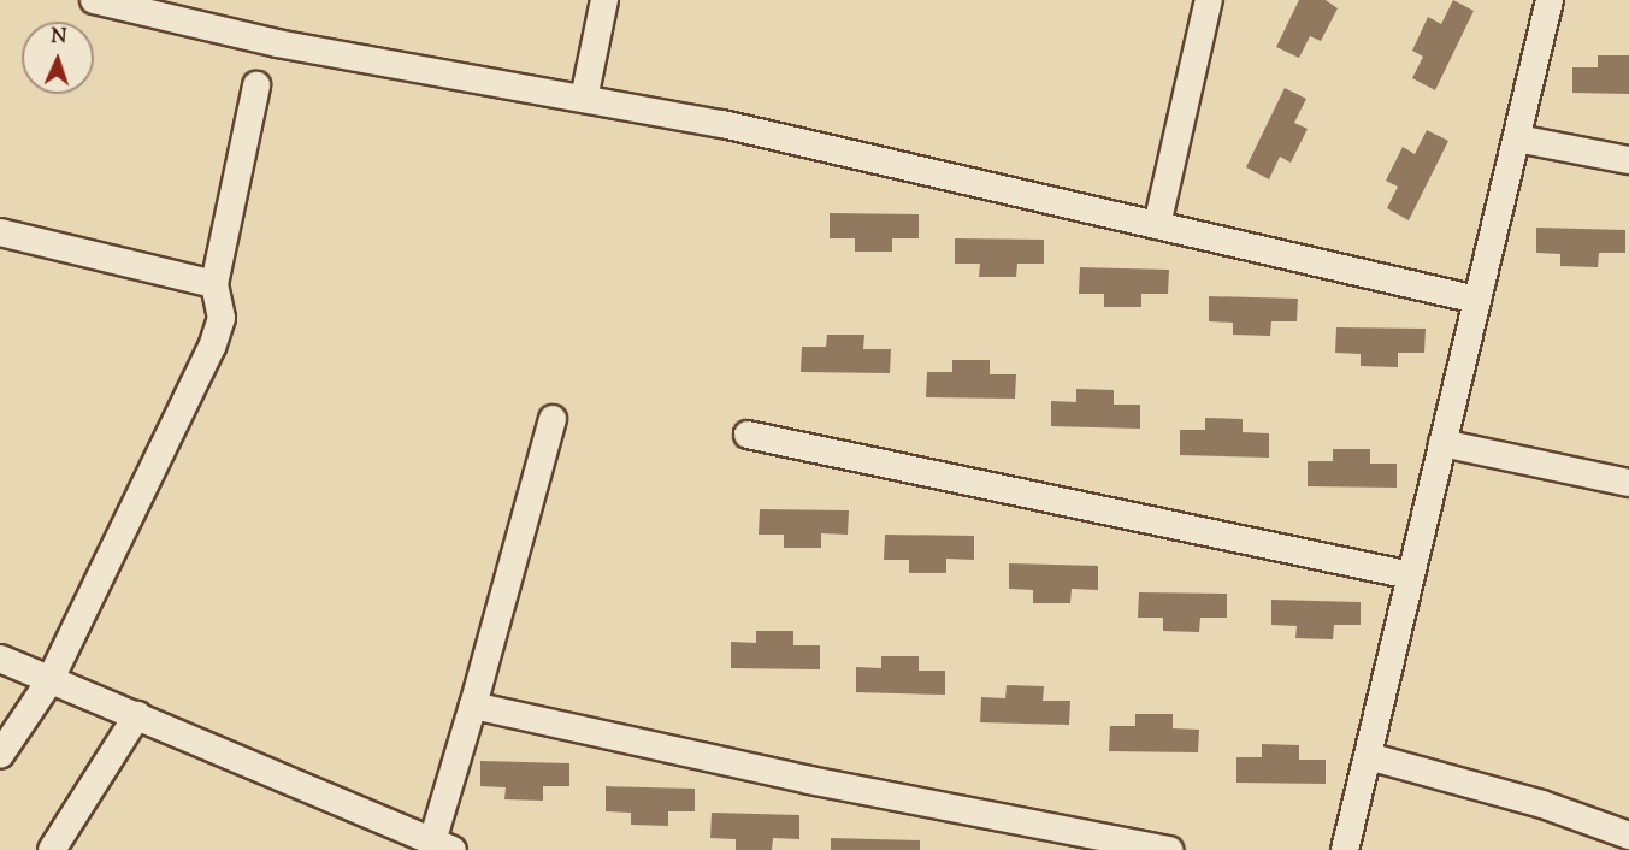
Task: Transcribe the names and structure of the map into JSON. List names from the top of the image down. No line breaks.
{"north":"top"}
